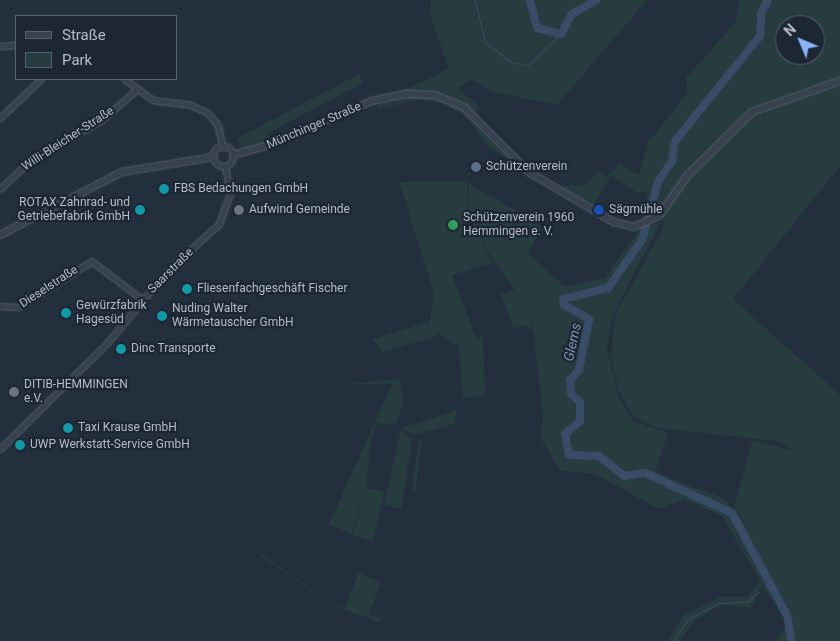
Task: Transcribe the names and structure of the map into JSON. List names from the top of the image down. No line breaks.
{"streets":{"street":["Münchinger Straße","Willi-Bleicher-Straße","Saarstraße","Dieselstraße"]},"crossings":[["Saarstraße","Dieselstraße"]],"water":["Glems"],"places":["Schützenverein","FBS Bedachungen GmbH","ROTAX Zahnrad- und Getriebefabrik GmbH","Aufwind Gemeinde","Sägmühle","Schützenverein 1960 Hemmingen e. V.","Fliesenfachgeschäft Fischer","Gewürzfabrik Hagesüd","Nuding Walter Wärmetauscher GmbH","Dinc Transporte","DITIB-HEMMINGEN e.V.","Taxi Krause GmbH","UWP Werkstatt-Service GmbH"],"legend":["Straße","Park"],"north":"top left"}
